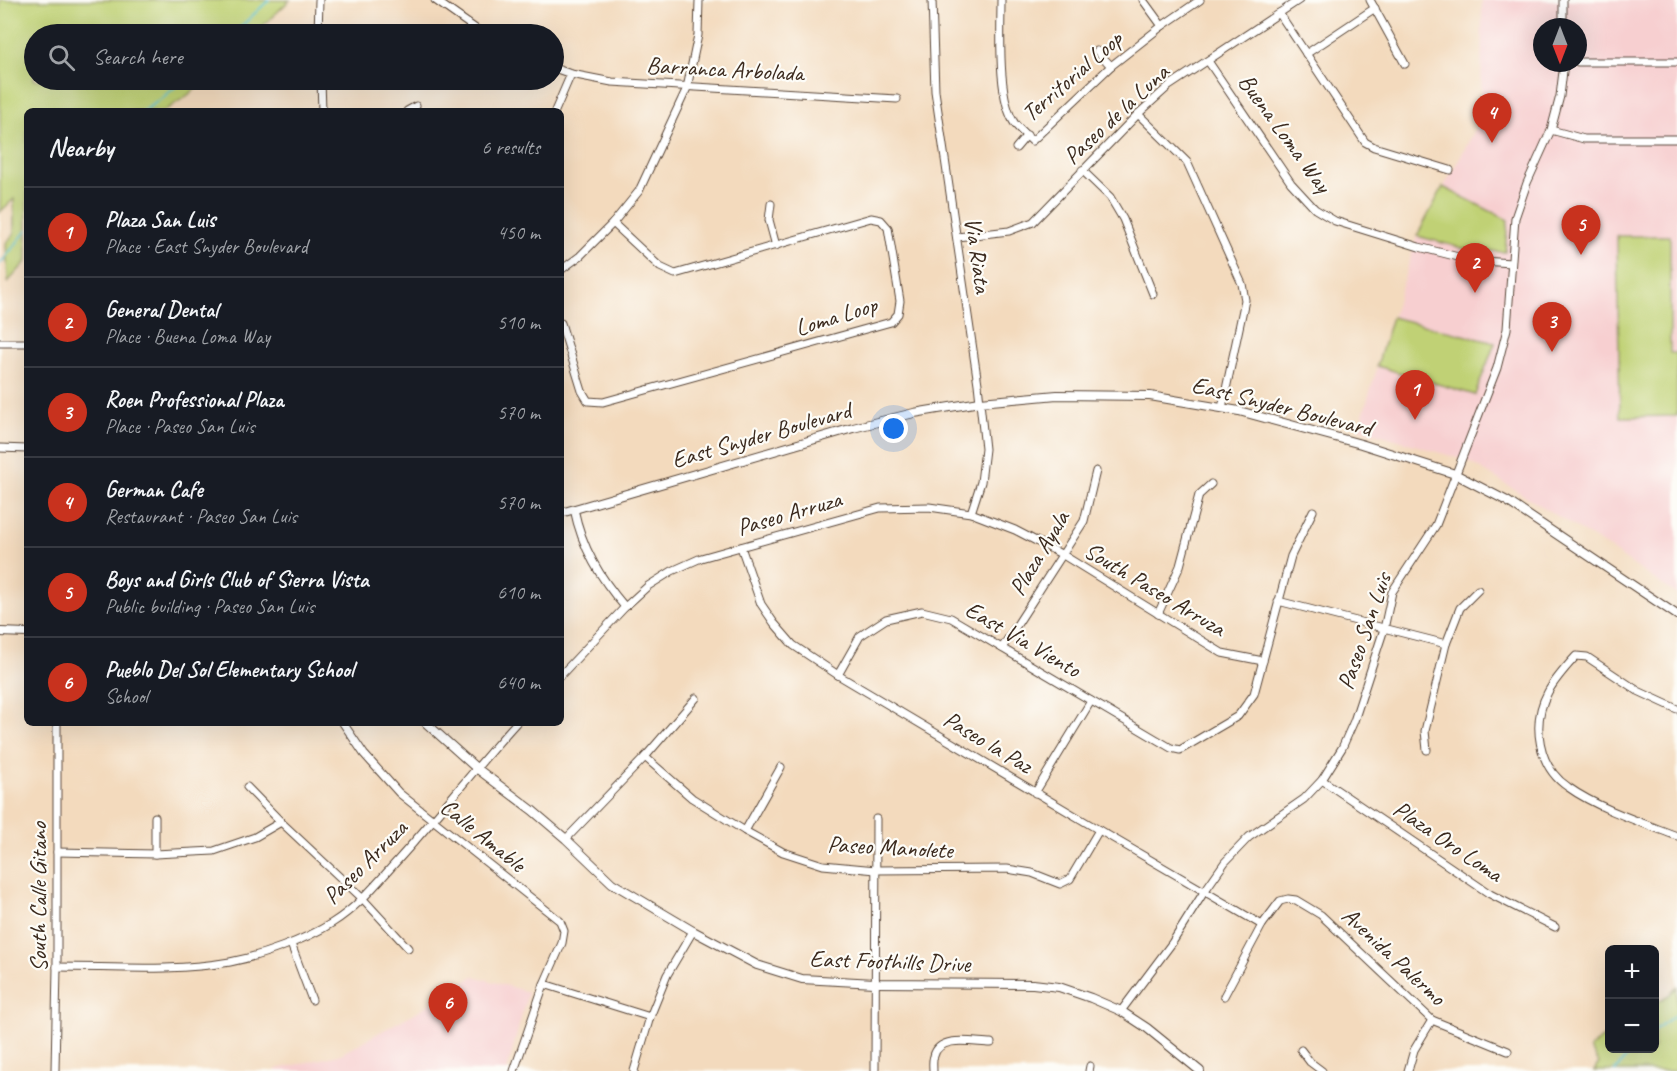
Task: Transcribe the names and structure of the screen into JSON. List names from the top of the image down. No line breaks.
{"streets":{"street":["Barranca Arbolada","Territorial Loop","Paseo de la Luna","Buena Loma Way","Via Riata","Loma Loop","East Snyder Boulevard","Paseo Arruza","Plaza Ayala","South Paseo Arruza","Paseo San Luis","East Via Viento","Paseo la Paz","Calle Amable","Plaza Oro Loma","Paseo Manolete","South Calle Gitano","Avenida Palermo","East Foothills Drive"]},"crossings":[["Paseo de la Luna","Buena Loma Way"],["Paseo de la Luna","Via Riata"],["Buena Loma Way","Paseo San Luis"],["Via Riata","East Snyder Boulevard"],["Via Riata","Paseo Arruza"],["East Snyder Boulevard","Paseo San Luis"],["Paseo Arruza","Plaza Ayala"],["Paseo Arruza","South Paseo Arruza"],["Paseo Arruza","Paseo la Paz"],["Paseo Arruza","Calle Amable"],["Paseo Arruza","South Calle Gitano"],["Paseo Arruza","East Foothills Drive"],["Plaza Ayala","South Paseo Arruza"],["Plaza Ayala","East Via Viento"],["South Paseo Arruza","East Via Viento"],["Paseo San Luis","Paseo la Paz"],["Paseo San Luis","Plaza Oro Loma"],["Paseo San Luis","East Foothills Drive"],["East Via Viento","Paseo la Paz"],["Paseo la Paz","Paseo Manolete"],["Paseo la Paz","Avenida Palermo"]],"north":"bottom","page":{"search":"Search here","pins":["4","5","2","3","1","6"],"heading":["Nearby","6 results"],"list":[{"mark":"1","name":"Plaza San Luis","note":"Place · East Snyder Boulevard","value":"450 m"},{"mark":"2","name":"General Dental","note":"Place · Buena Loma Way","value":"510 m"},{"mark":"3","name":"Roen Professional Plaza","note":"Place · Paseo San Luis","value":"570 m"},{"mark":"4","name":"German Cafe","note":"Restaurant · Paseo San Luis","value":"570 m"},{"mark":"5","name":"Boys and Girls Club of Sierra Vista","note":"Public building · Paseo San Luis","value":"610 m"},{"mark":"6","name":"Pueblo Del Sol Elementary School","note":"School","value":"640 m"}],"map_buttons":["+","−"]}}
